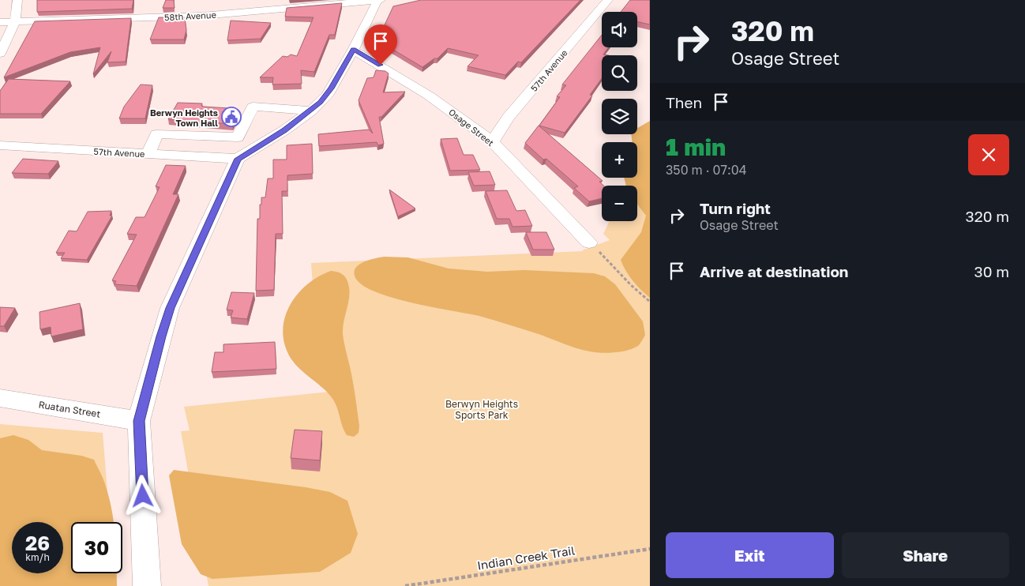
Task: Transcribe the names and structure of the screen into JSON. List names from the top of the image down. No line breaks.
{"streets":{"street":["58th Avenue","57th Avenue","Osage Street","Ruatan Street"],"path":["Indian Creek Trail"]},"crossings":[["57th Avenue","Osage Street"]],"parks":["Berwyn Heights Sports Park"],"places":{"public building":["Berwyn Heights Town Hall"]},"page":{"turn":["320 m","Osage Street"],"map_buttons":["+","−"],"then":"Then","heading":["1 min","350 m · 07:04"],"list":[{"name":"Turn right","note":"Osage Street","value":"320 m"},{"name":"Arrive at destination","value":"30 m"}],"speed":"26 km/h","limit":"30","buttons":["Exit","Share"]}}
